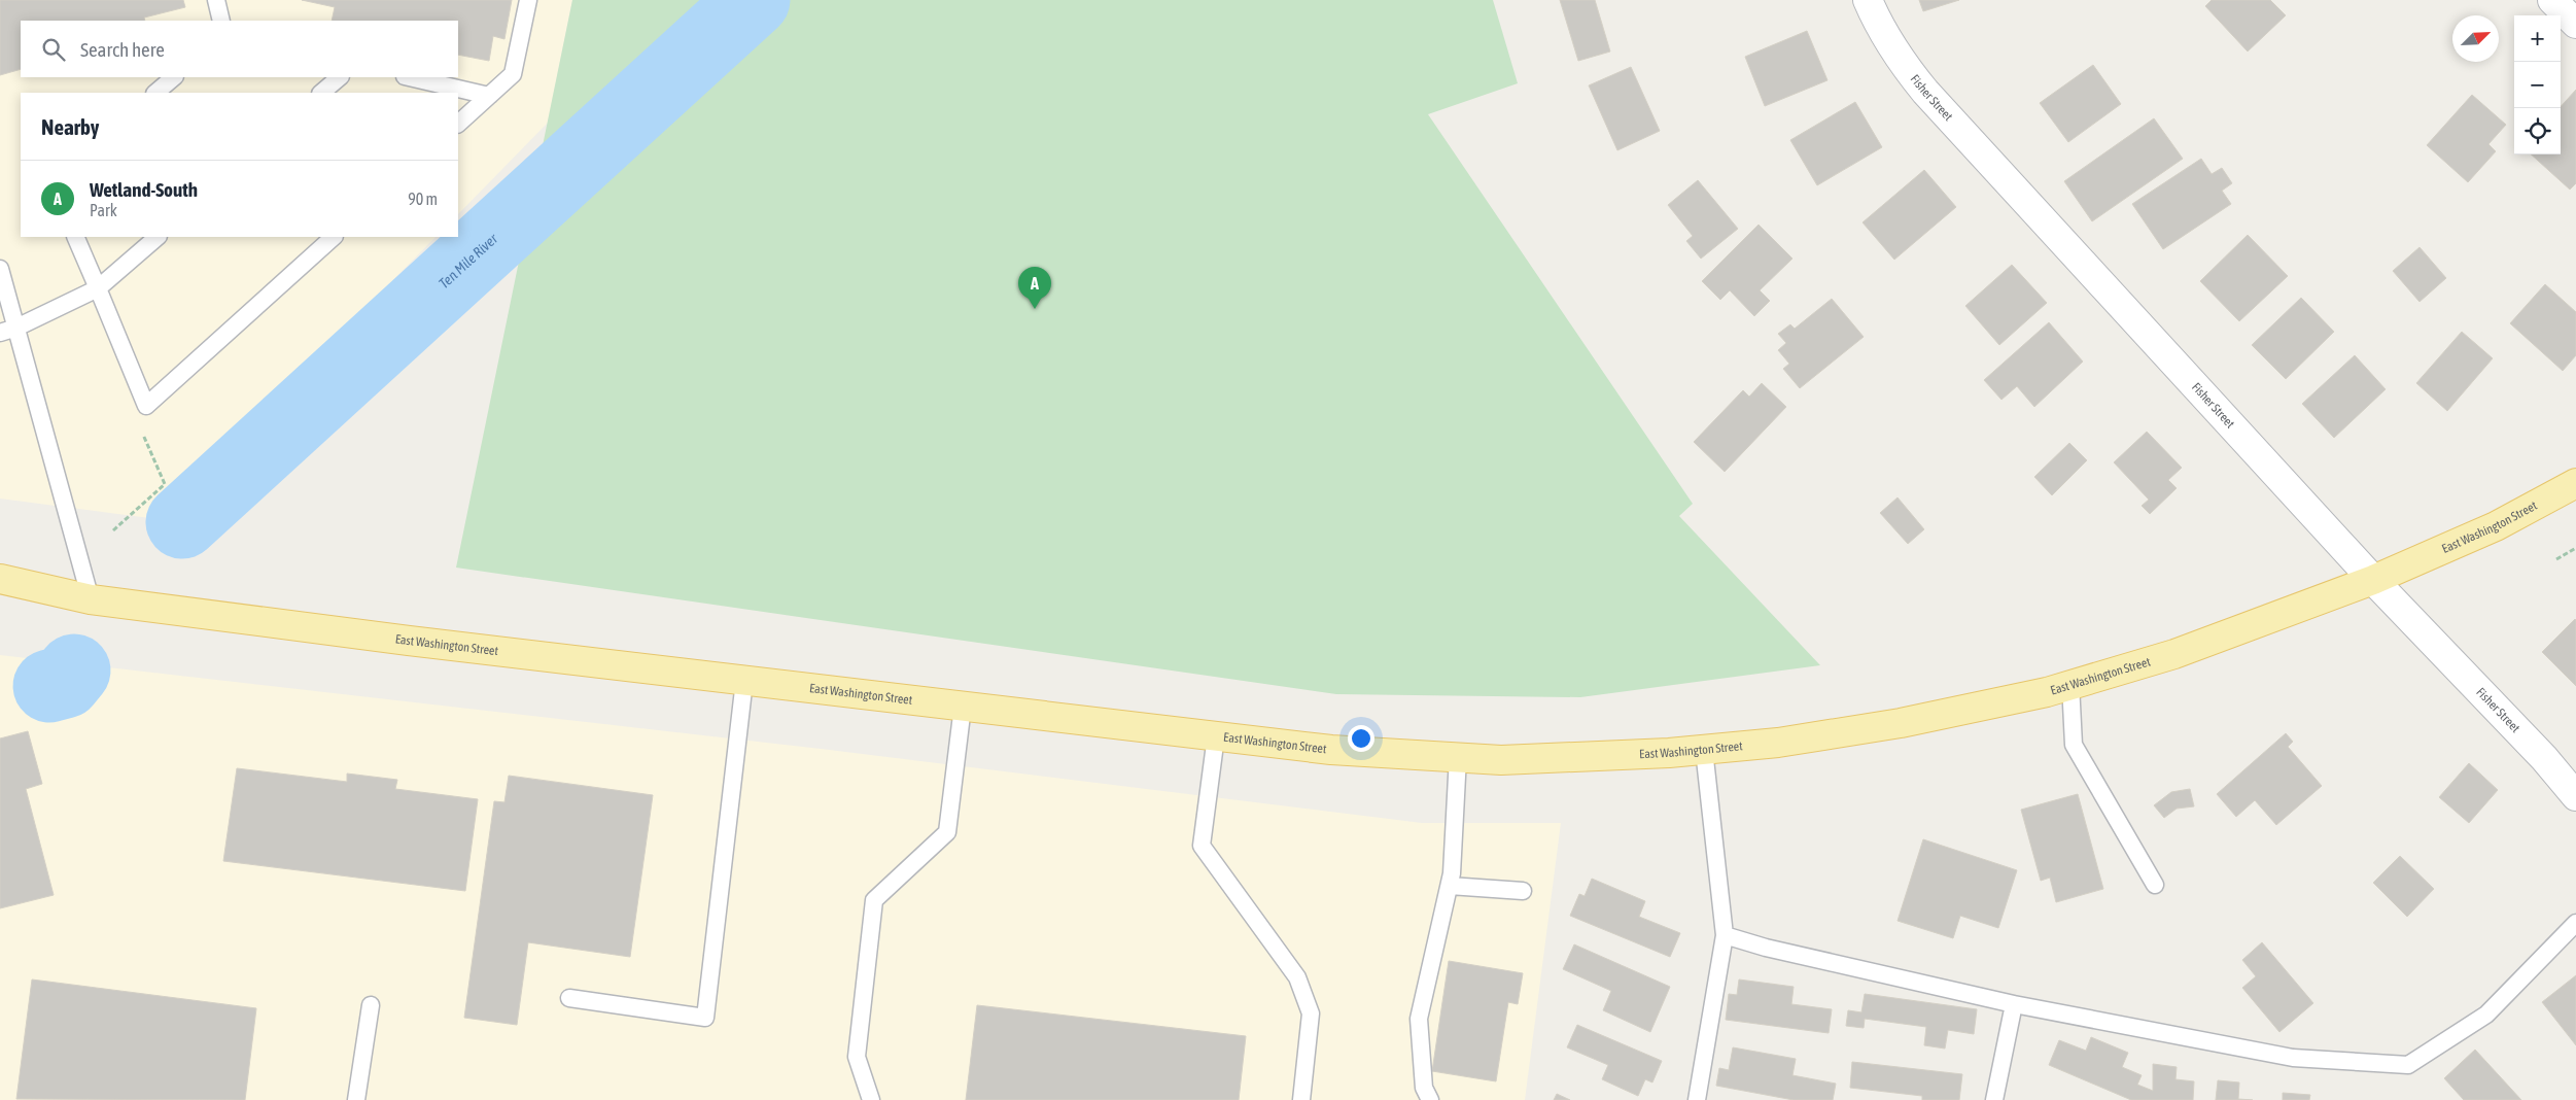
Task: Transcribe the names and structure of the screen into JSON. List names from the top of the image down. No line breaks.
{"streets":{"main road":["East Washington Street"],"street":["Fisher Street"]},"crossings":[["Fisher Street","East Washington Street"]],"water":["Ten Mile River"],"north":"top right","page":{"map_buttons":["+","−"],"search":"Search here","heading":"Nearby","list":[{"mark":"A","name":"Wetland-South","note":"Park","value":"90 m"}],"pins":"A"}}
